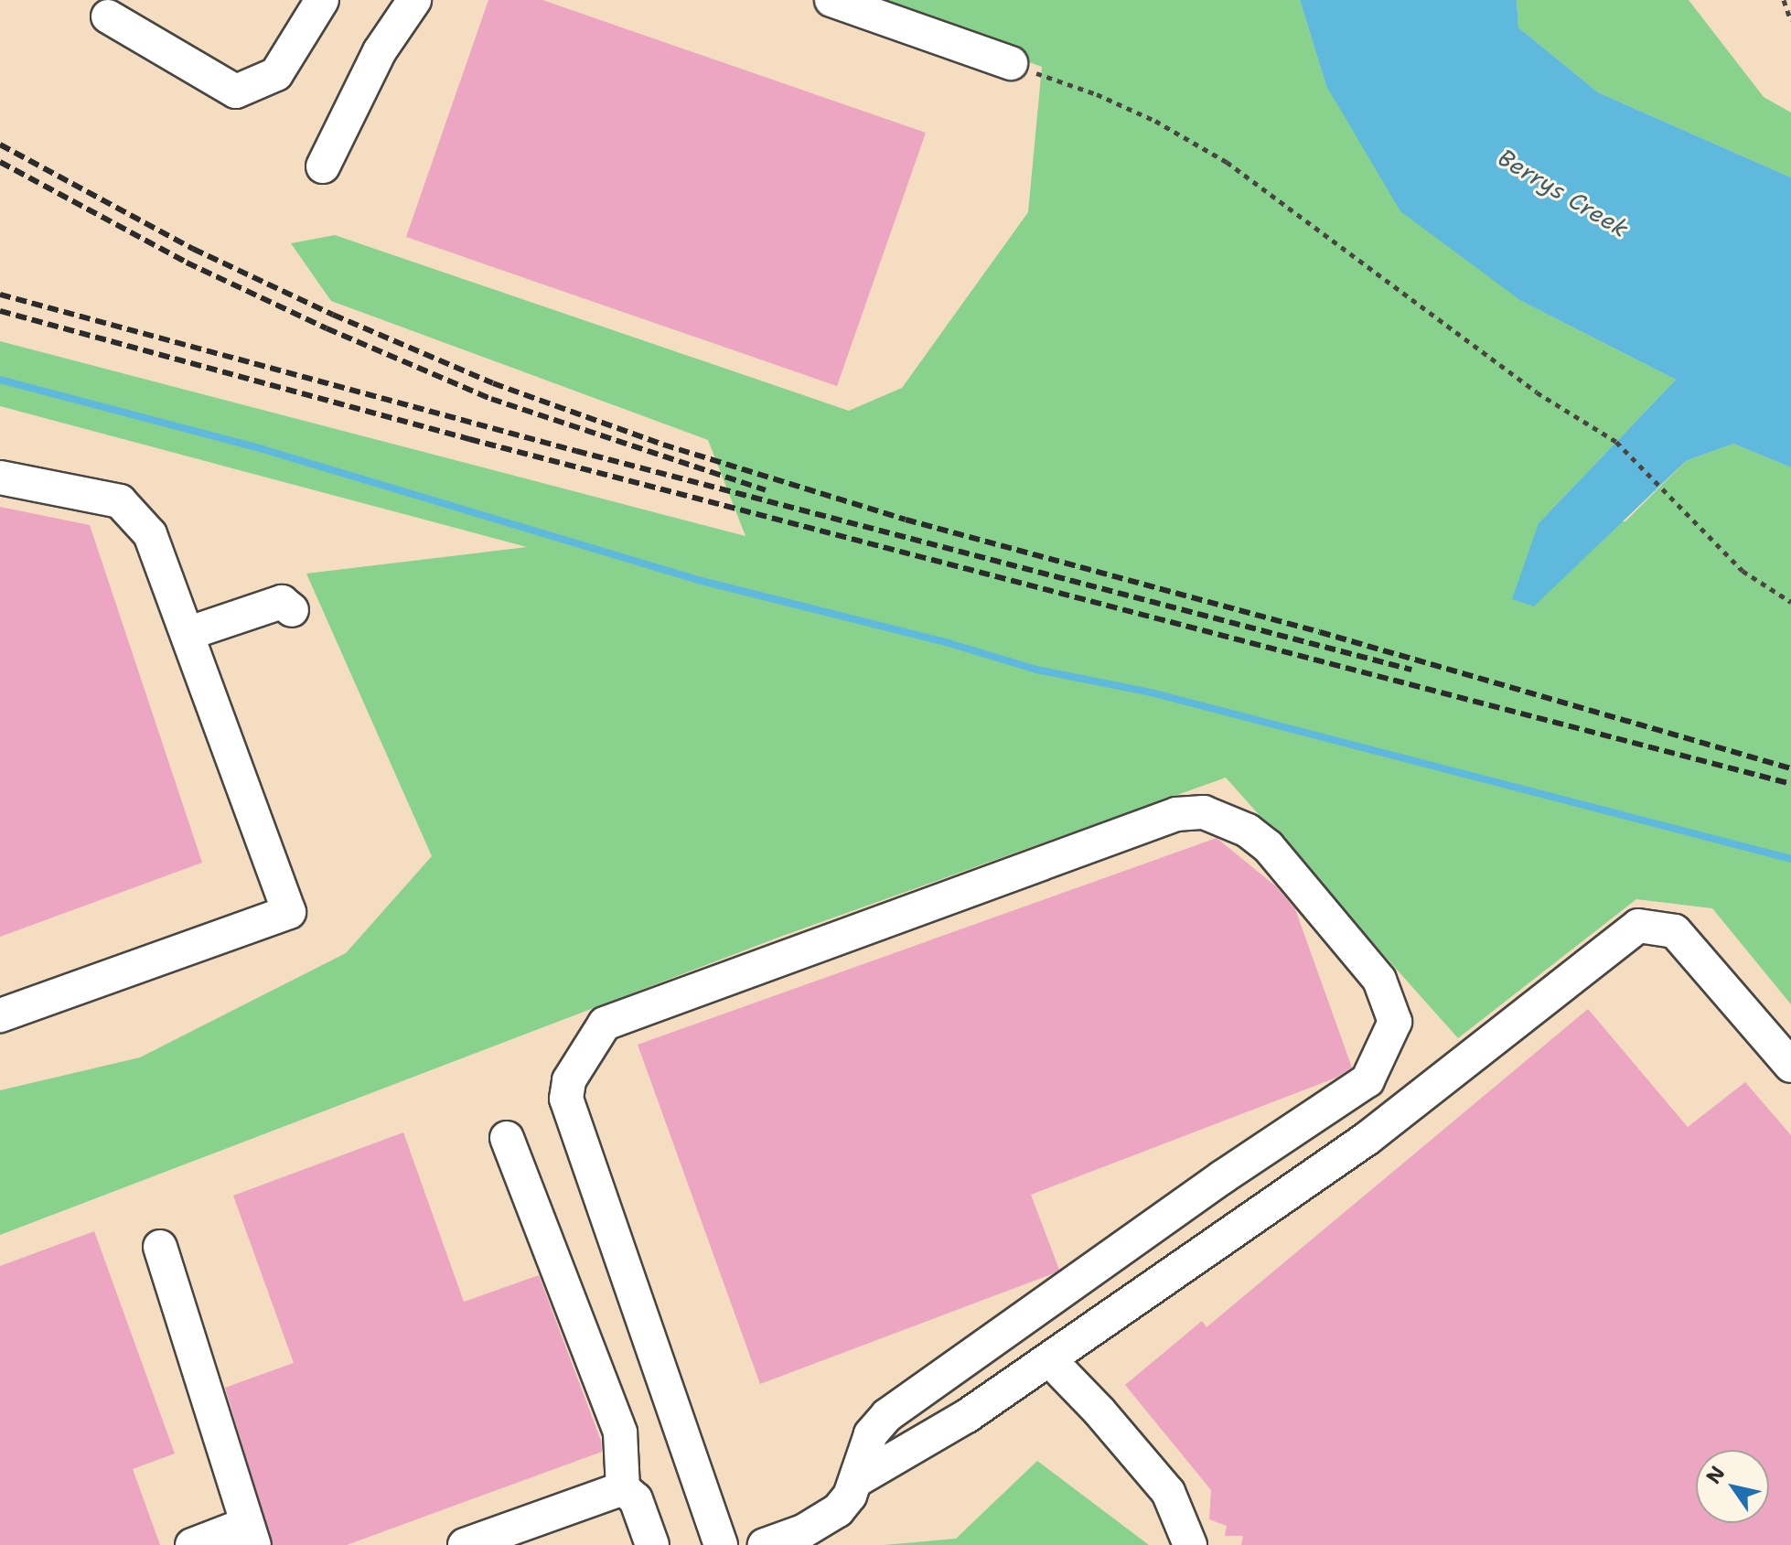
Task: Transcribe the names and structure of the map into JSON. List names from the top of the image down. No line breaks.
{"water":["Berrys Creek"],"north":"top left"}
